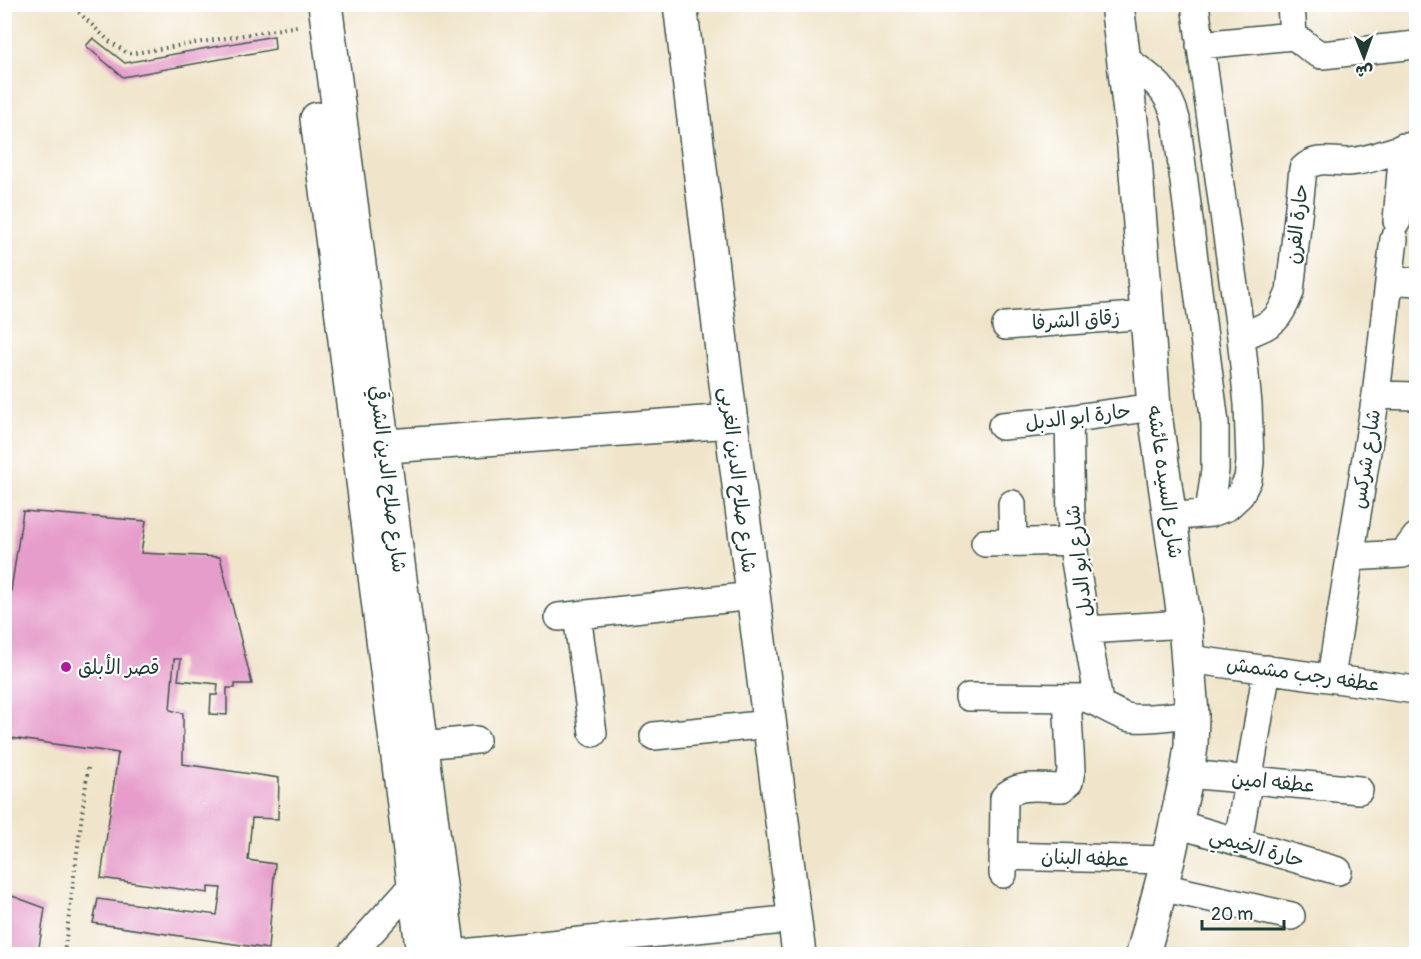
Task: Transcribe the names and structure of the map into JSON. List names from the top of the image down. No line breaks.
{"streets":{"main road":["شارع صلاح الدين الشرقي","شارع صلاح الدين الغربى","شارع السيده عائشه"],"street":["حارة الفرن","زقاق الشرفا","حارة ابو الدبل","شارع شركس","شارع ابو الدبل","عطفه رجب مشمش","عطفه امين","حارة الخيمي","عطفه البنان"]},"crossings":[["حارة الفرن","شارع شركس"],["زقاق الشرفا","شارع السيده عائشه"],["حارة ابو الدبل","شارع السيده عائشه"],["حارة ابو الدبل","شارع ابو الدبل"],["شارع شركس","عطفه رجب مشمش"],["شارع السيده عائشه","عطفه رجب مشمش"],["شارع السيده عائشه","عطفه امين"],["شارع السيده عائشه","حارة الخيمي"],["شارع السيده عائشه","عطفه البنان"]],"places":["قصر الأبلق"],"scale_bar":"20 m","north":"bottom"}
